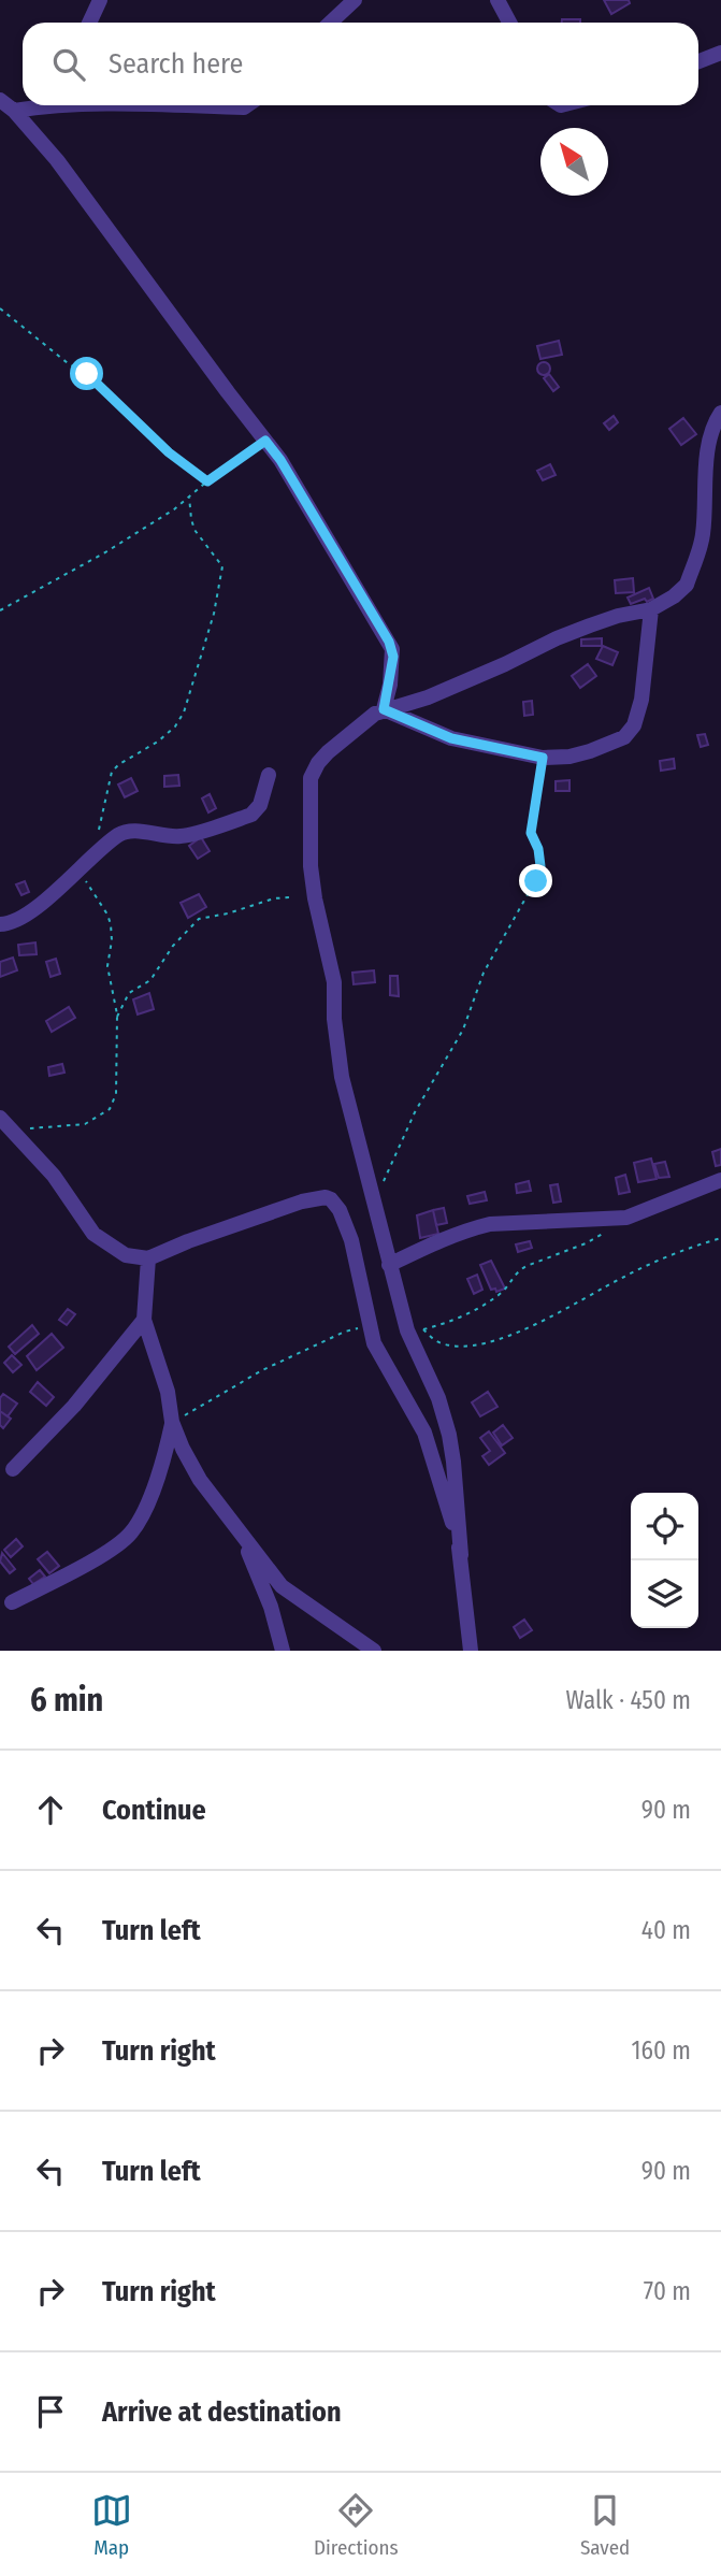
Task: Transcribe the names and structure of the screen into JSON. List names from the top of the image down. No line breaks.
{"north":"top left","page":{"search":"Search here","heading":["6 min","Walk · 450 m"],"list":[["Continue","90 m"],["Turn left","40 m"],["Turn right","160 m"],["Turn left","90 m"],["Turn right","70 m"],"Arrive at destination"],"nav":["Map","Directions","Saved"]}}
